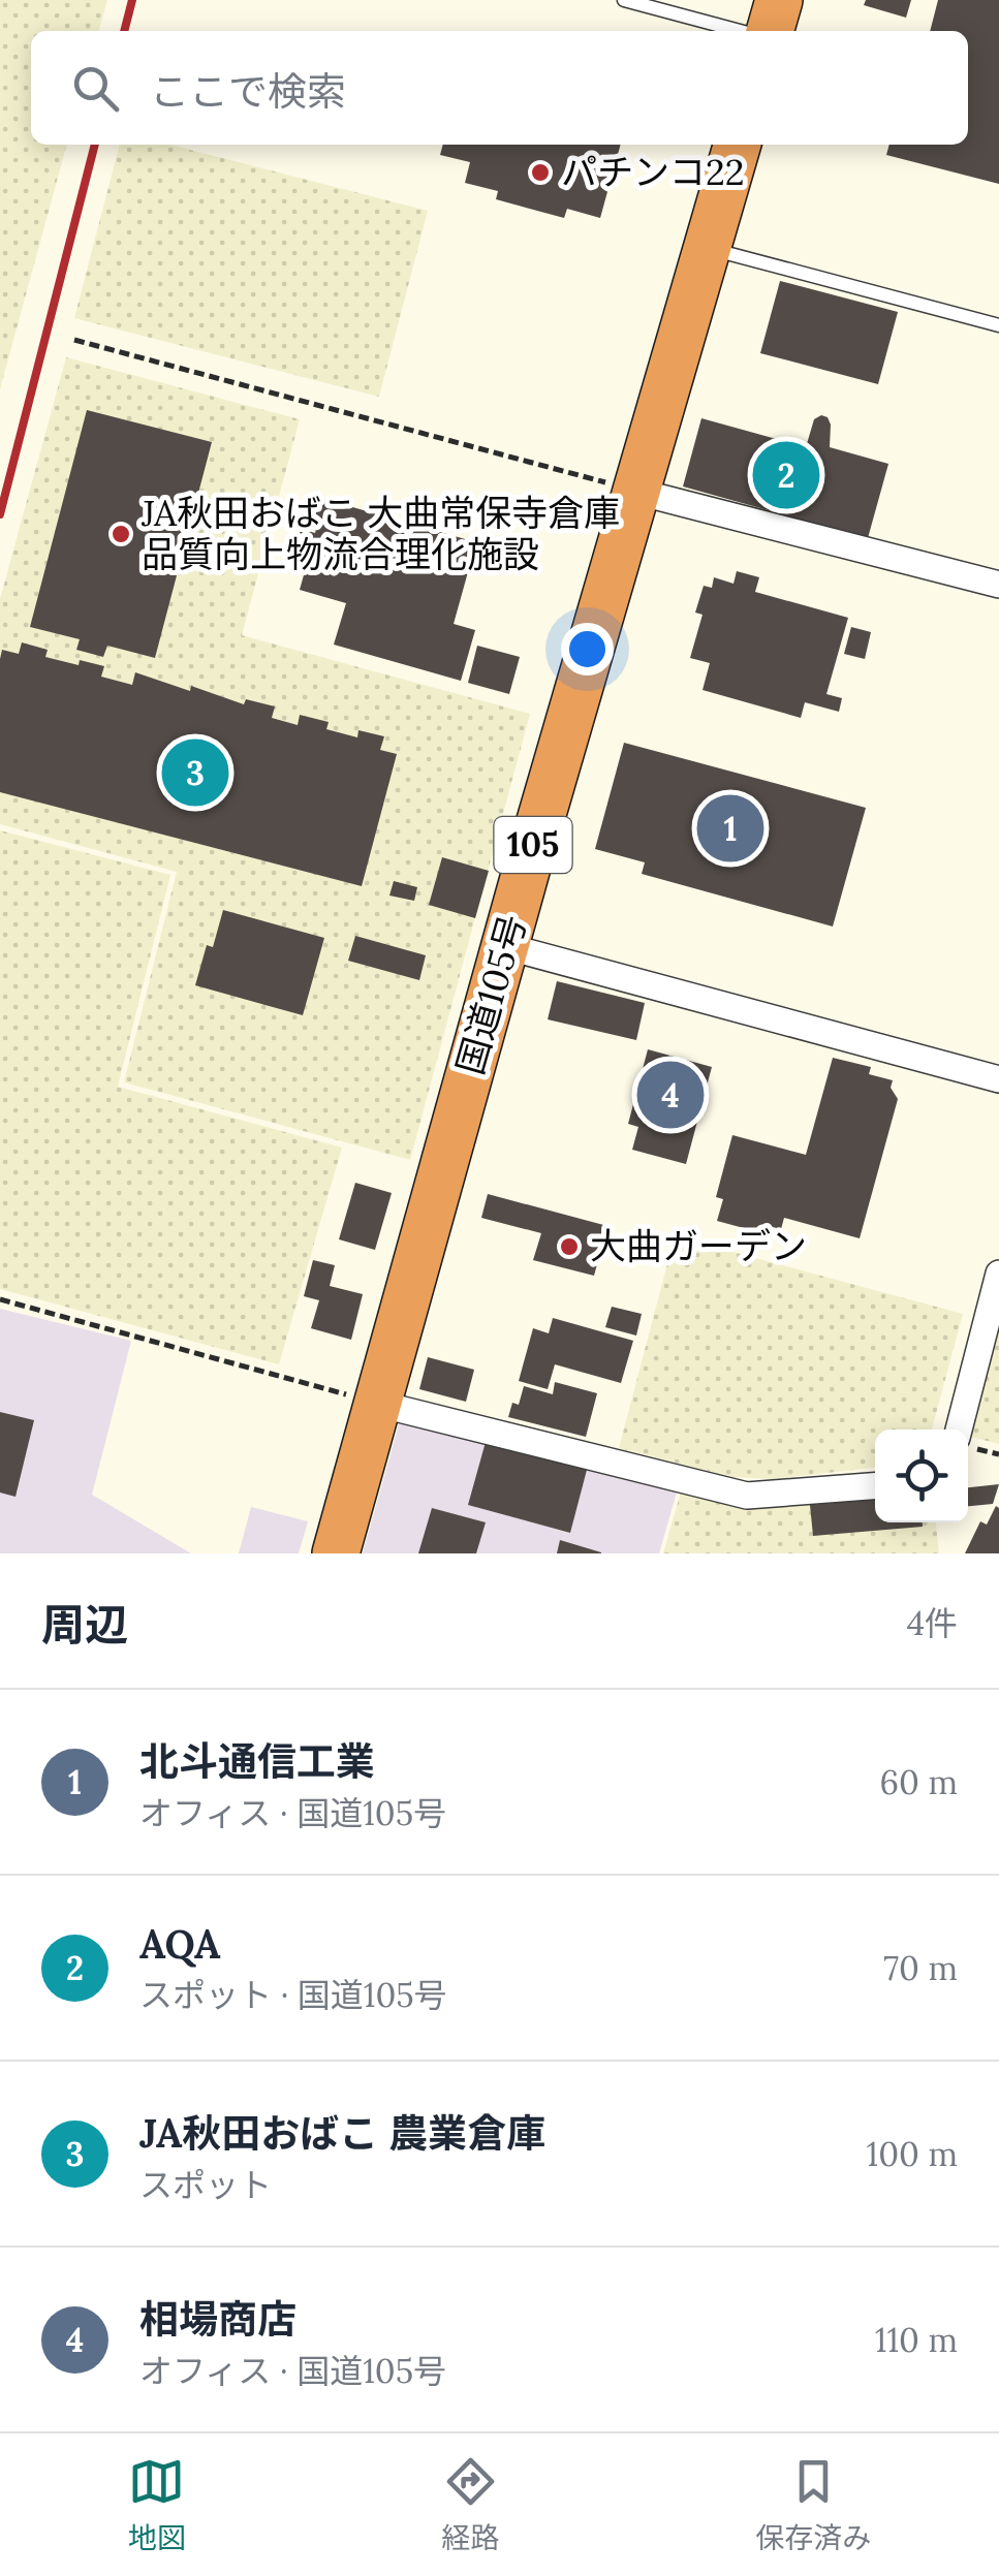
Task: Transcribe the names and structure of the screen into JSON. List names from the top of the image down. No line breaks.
{"streets":{"highway":["105","国道105号"]},"places":["パチンコ22","JA秋田おばこ 大曲常保寺倉庫 品質向上物流合理化施設","大曲ガーデン"],"page":{"search":"ここで検索","pins":["2","3","1","4"],"heading":["周辺","4件"],"list":[{"mark":"1","name":"北斗通信工業","note":"オフィス · 国道105号","value":"60 m"},{"mark":"2","name":"AQA","note":"スポット · 国道105号","value":"70 m"},{"mark":"3","name":"JA秋田おばこ 農業倉庫","note":"スポット","value":"100 m"},{"mark":"4","name":"相場商店","note":"オフィス · 国道105号","value":"110 m"}],"nav":["地図","経路","保存済み"]}}
